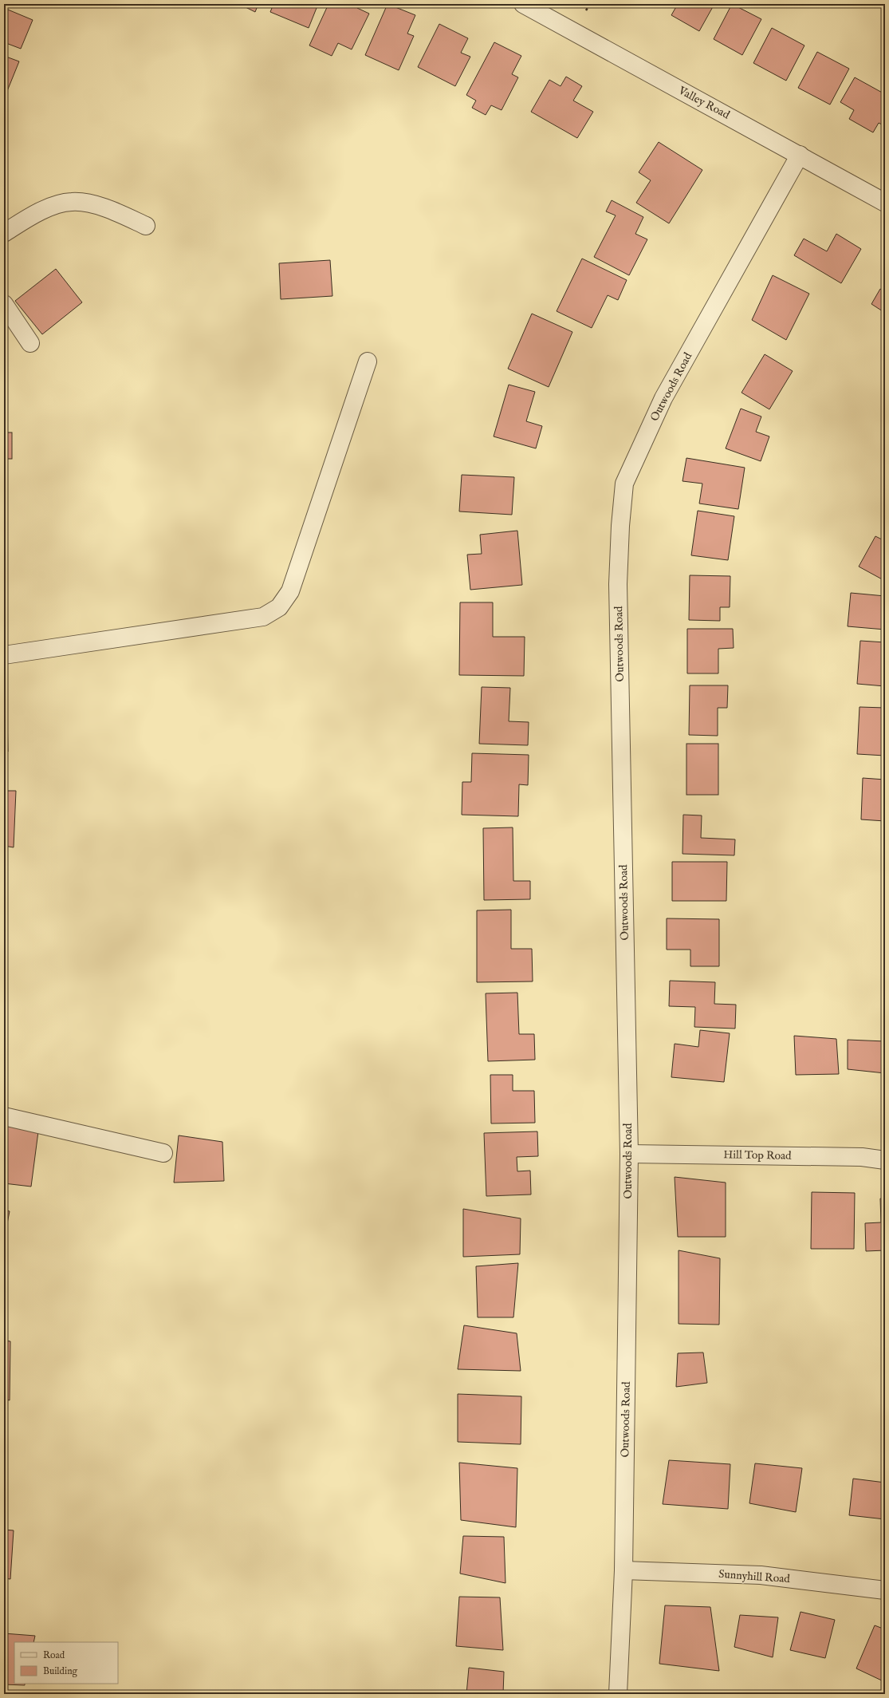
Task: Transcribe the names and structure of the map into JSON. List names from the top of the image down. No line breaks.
{"streets":{"street":["Valley Road","Outwoods Road","Hill Top Road","Sunnyhill Road"]},"crossings":[["Valley Road","Outwoods Road"],["Outwoods Road","Hill Top Road"],["Outwoods Road","Sunnyhill Road"]],"legend":["Road","Building"]}
